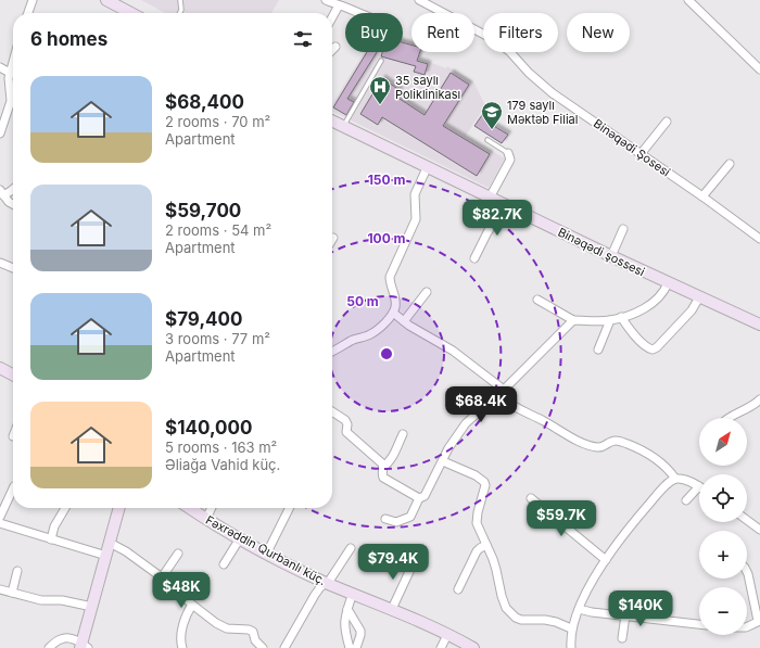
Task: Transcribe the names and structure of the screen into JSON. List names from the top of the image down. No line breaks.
{"streets":{"main road":["Binəqədi şossesi","Fəxrəddin Qurbanlı küç."],"street":["Binəqədi Şosesi"]},"places":{"hospital":["35 saylı Poliklinikası"],"school or university":["179 saylı Məktəb Filial"]},"north":"top right","page":{"chip":["Buy","Rent","Filters","New"],"heading":"6 homes","list":[{"name":"$68,400","note":"2 rooms · 70 m² · Apartment"},{"name":"$59,700","note":"2 rooms · 54 m² · Apartment"},{"name":"$79,400","note":"3 rooms · 77 m² · Apartment"},{"name":"$140,000","note":"5 rooms · 163 m² · Əliağa Vahid küç."}],"price":["$82.7K","$68.4K","$59.7K","$79.4K","$48K","$140K"],"map_buttons":["+","−"]},"rings":["150 m","100 m","50 m"]}
